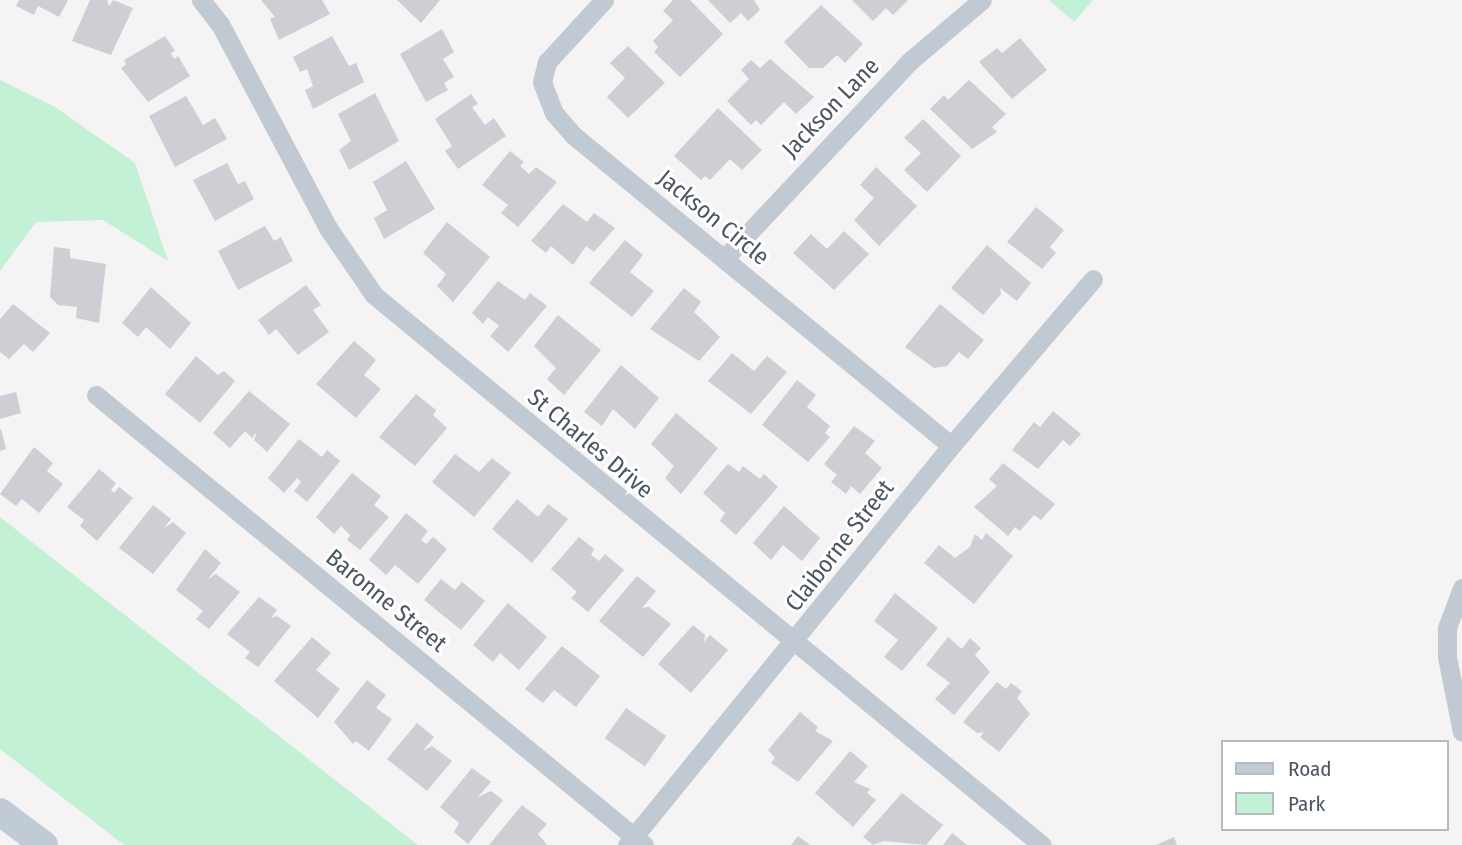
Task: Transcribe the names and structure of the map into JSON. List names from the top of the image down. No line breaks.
{"streets":{"street":["Jackson Lane","Jackson Circle","St Charles Drive","Claiborne Street","Baronne Street"]},"crossings":[["Jackson Lane","Jackson Circle"],["Jackson Circle","Claiborne Street"],["St Charles Drive","Claiborne Street"],["Claiborne Street","Baronne Street"]],"legend":["Road","Park"]}
